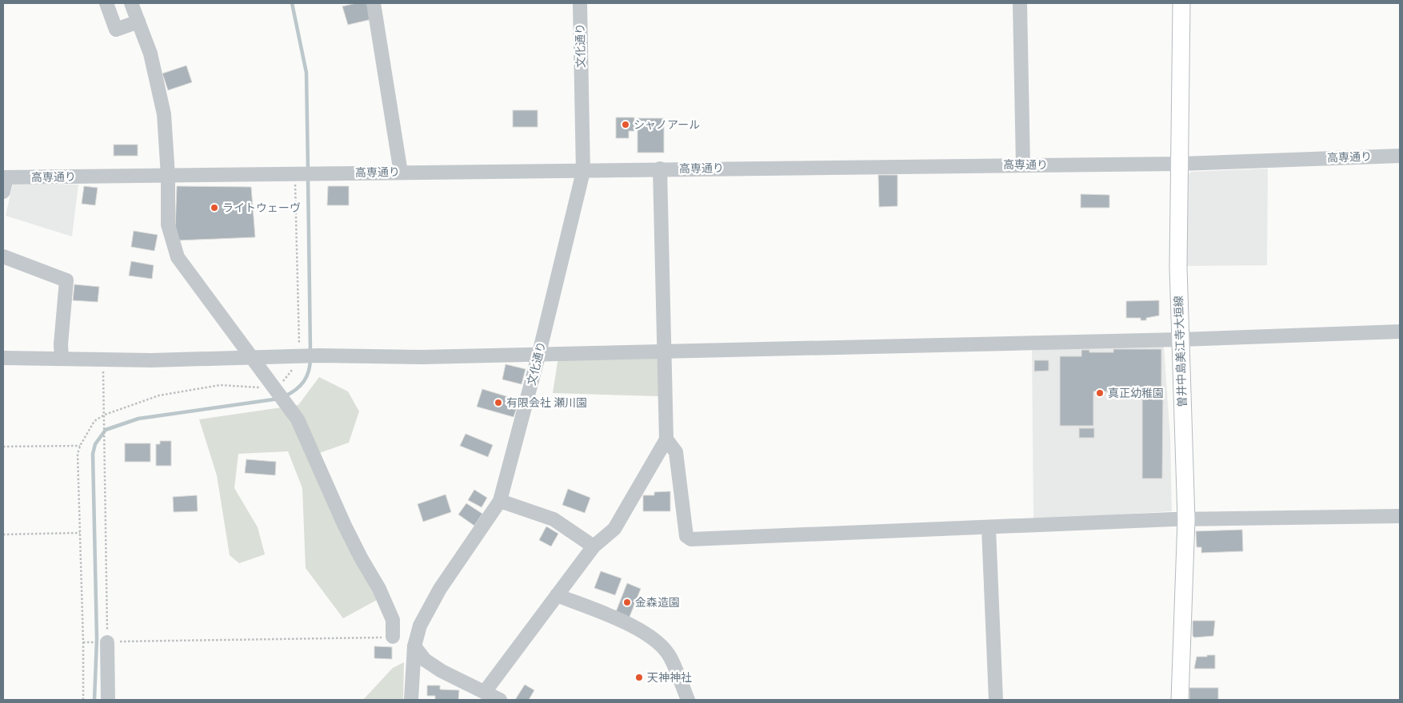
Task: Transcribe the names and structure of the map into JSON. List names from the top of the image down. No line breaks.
{"streets":{"main road":["曽井中島美江寺大垣線"],"street":["文化通り","高専通り"]},"crossings":[["文化通り","高専通り"],["高専通り","曽井中島美江寺大垣線"]],"places":["シャノアール","ライトウェーヴ","真正幼稚園","有限会社 瀬川園","金森造園","天神神社"]}
